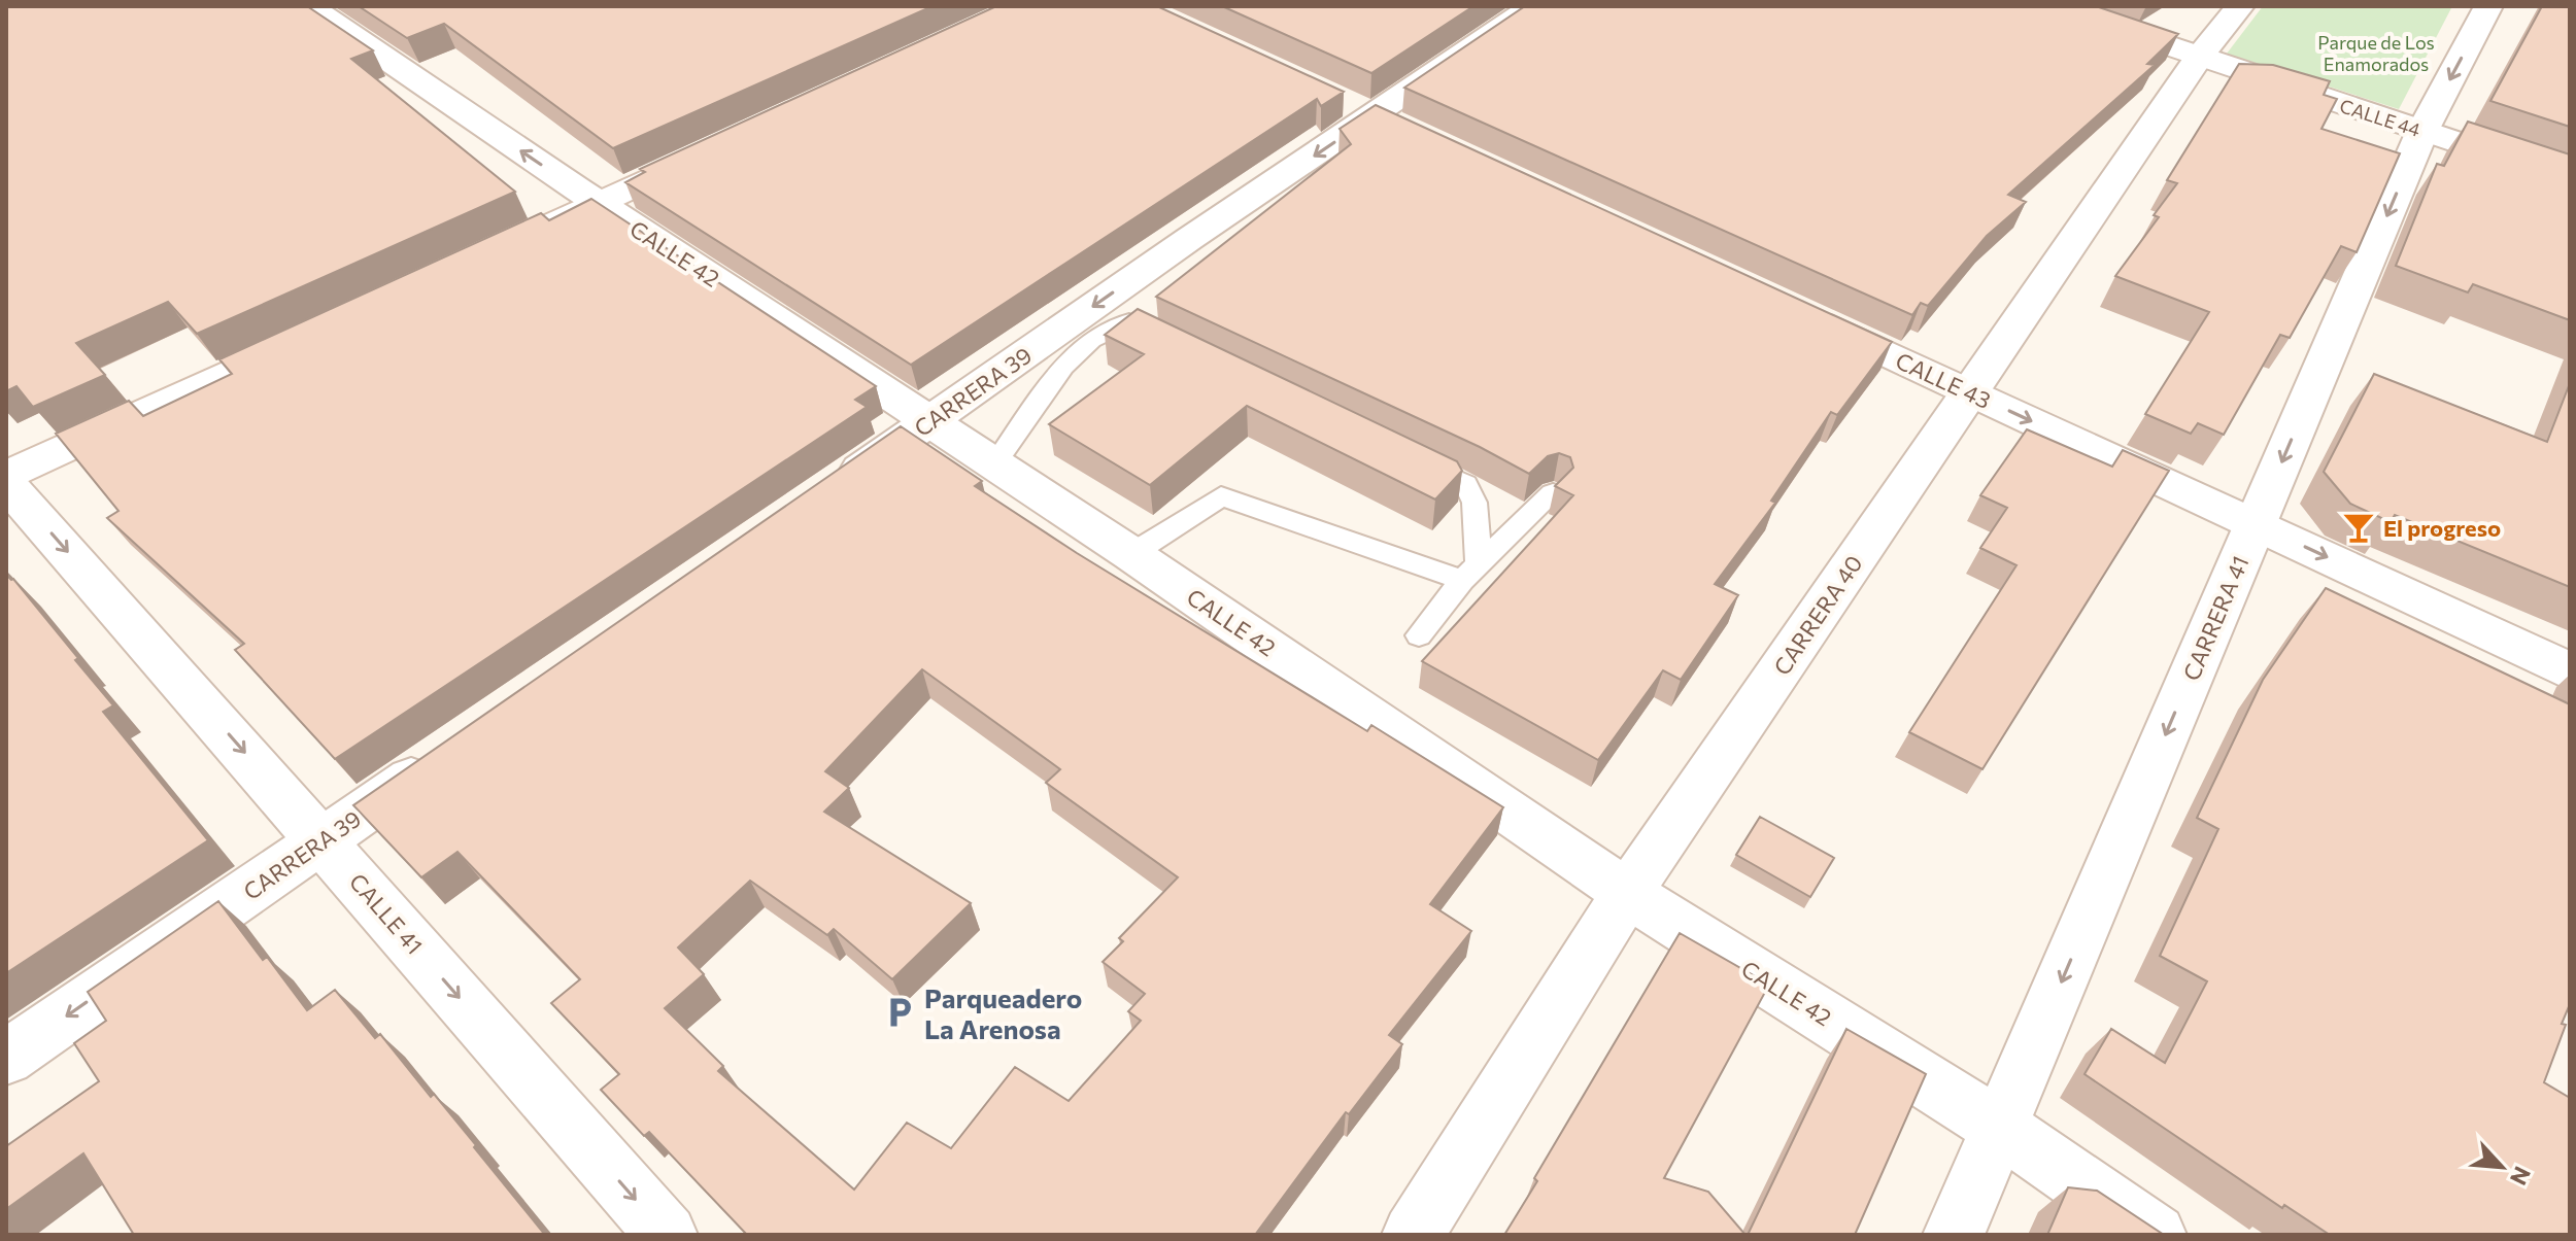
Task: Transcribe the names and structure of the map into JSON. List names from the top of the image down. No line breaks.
{"streets":{"street":["CALLE 44","CALLE 42","CALLE 43","CARRERA 39","CARRERA 40","CARRERA 41","CALLE 41"]},"crossings":[["CALLE 44","CARRERA 40"],["CALLE 44","CARRERA 41"],["CALLE 42","CARRERA 39"],["CALLE 42","CARRERA 40"],["CALLE 42","CARRERA 41"],["CALLE 43","CARRERA 40"],["CALLE 43","CARRERA 41"],["CARRERA 39","CALLE 41"]],"one_way":["CALLE 43","CARRERA 39","CARRERA 41","CALLE 41"],"parks":["Parque de Los Enamorados"],"places":{"bar":["El progreso"],"parking":["Parqueadero La Arenosa"]},"north":"bottom right"}
